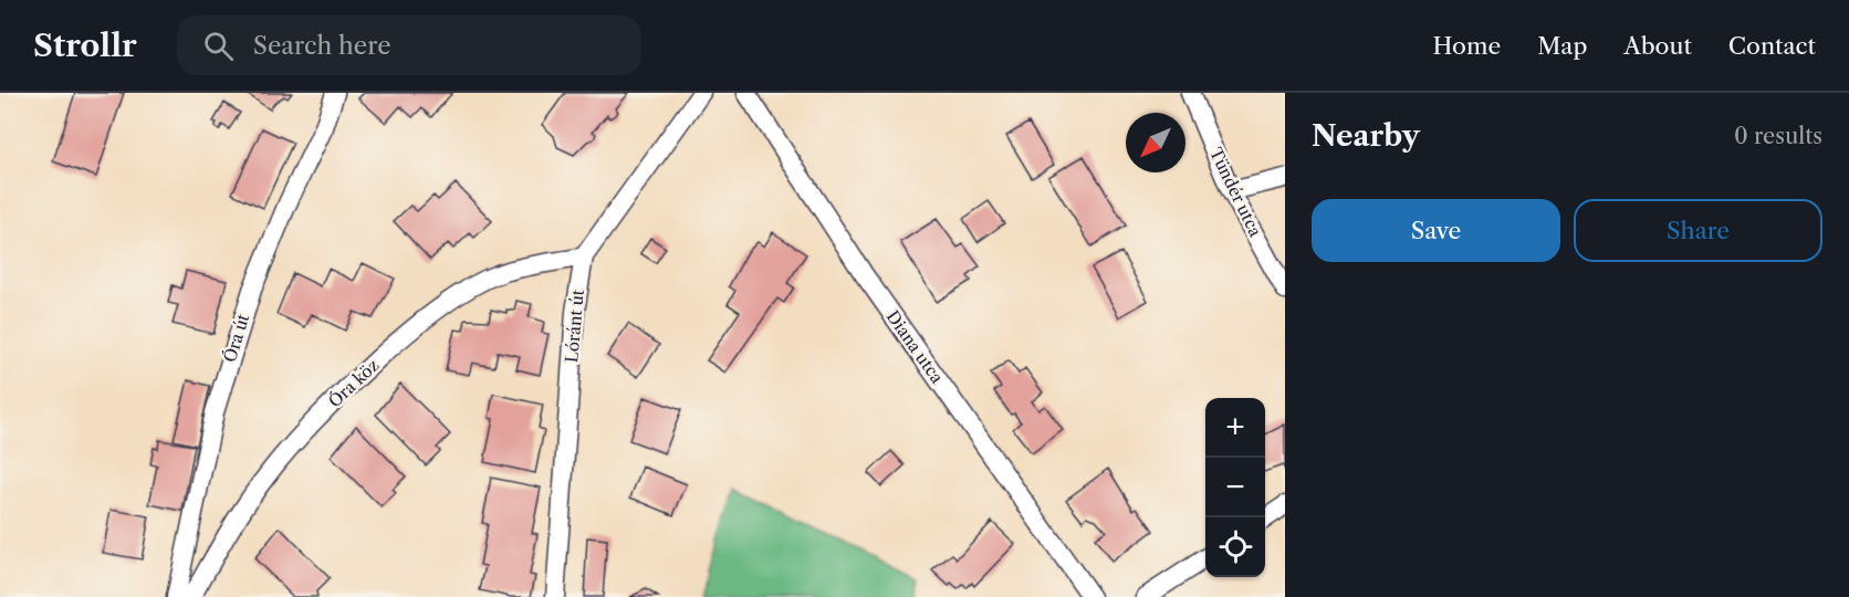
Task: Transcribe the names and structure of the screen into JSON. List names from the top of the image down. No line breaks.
{"streets":{"street":["Tündér utca","Lóránt út","Óra út","Diana utca","Óra köz"]},"crossings":[["Lóránt út","Óra köz"]],"north":"bottom left","page":{"header":"Strollr","search":"Search here","nav":["Home","Map","About","Contact"],"heading":["Nearby","0 results"],"buttons":["Save","Share"],"map_buttons":["+","−"]}}
